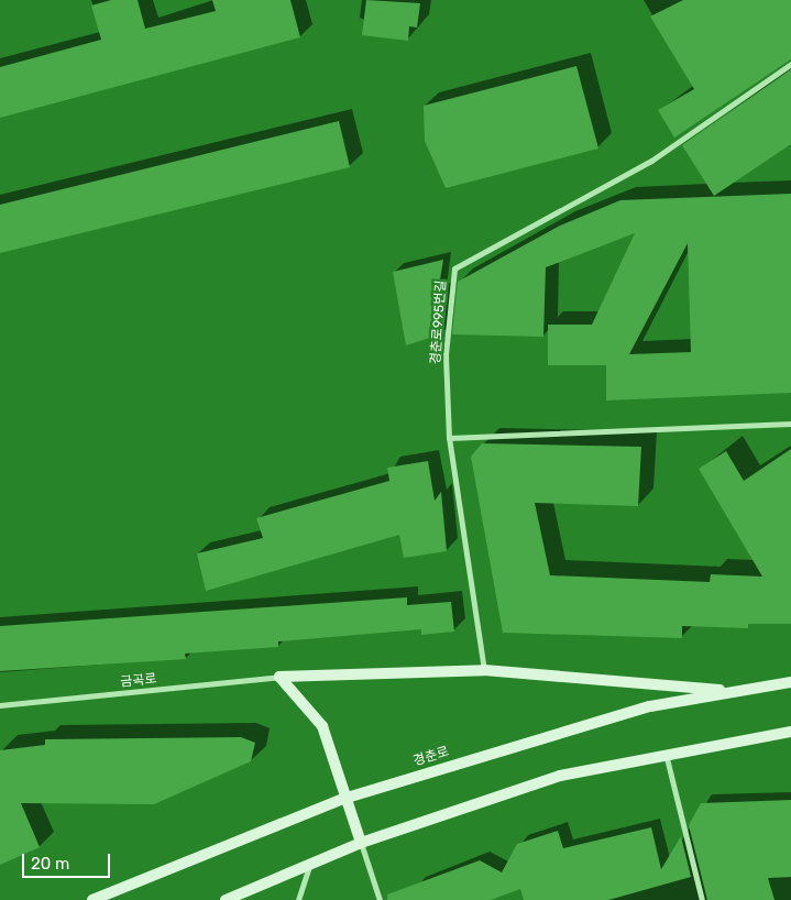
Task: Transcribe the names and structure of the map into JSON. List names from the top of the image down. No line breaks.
{"streets":{"street":["경춘로995번길","금곡로","경춘로"]},"scale_bar":"20 m"}
